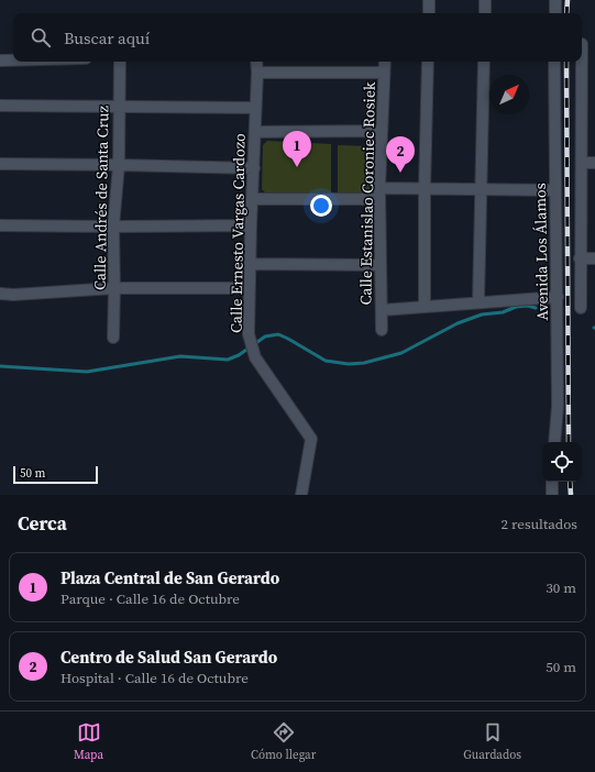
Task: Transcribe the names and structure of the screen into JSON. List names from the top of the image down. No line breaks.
{"streets":{"street":["Calle Estanislao Coroniec Rosiek","Calle Andrés de Santa Cruz","Calle Ernesto Vargas Cardozo","Avenida Los Álamos"]},"scale_bar":"50 m","north":"top right","page":{"search":"Buscar aquí","pins":["1","2"],"scale":"50 m","heading":["Cerca","2 resultados"],"list":[{"mark":"1","name":"Plaza Central de San Gerardo","note":"Parque · Calle 16 de Octubre","value":"30 m"},{"mark":"2","name":"Centro de Salud San Gerardo","note":"Hospital · Calle 16 de Octubre","value":"50 m"}],"nav":["Mapa","Cómo llegar","Guardados"]}}
